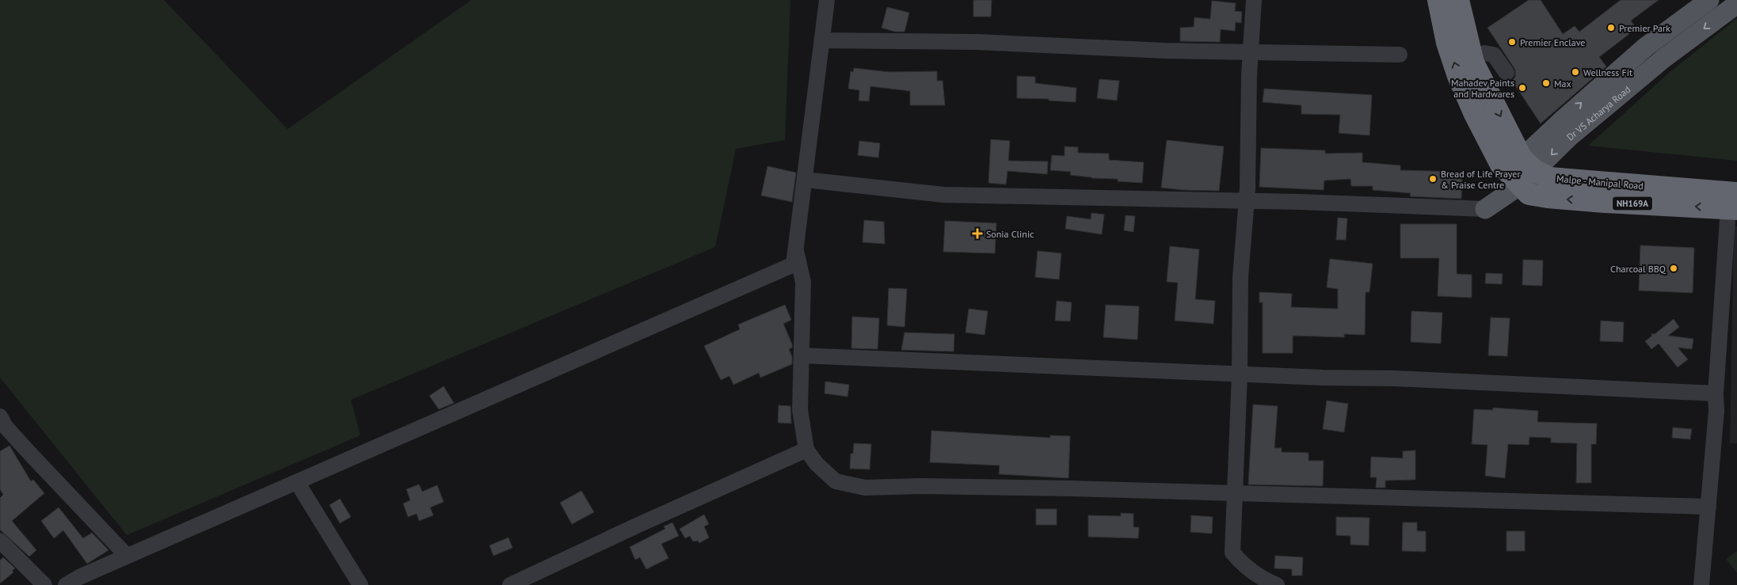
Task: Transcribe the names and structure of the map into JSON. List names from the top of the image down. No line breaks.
{"streets":{"highway":["Malpe - Manipal Road","NH169A"],"main road":["Dr VS Acharya Road"]},"crossings":[["Dr VS Acharya Road","Malpe - Manipal Road"]],"places":{"other":["Premier Park","Premier Enclave","Wellness Fit","Max","Mahadev Paints and Hardwares","Bread of Life Prayer & Praise Centre","Charcoal BBQ"],"health":["Sonia Clinic"]}}
